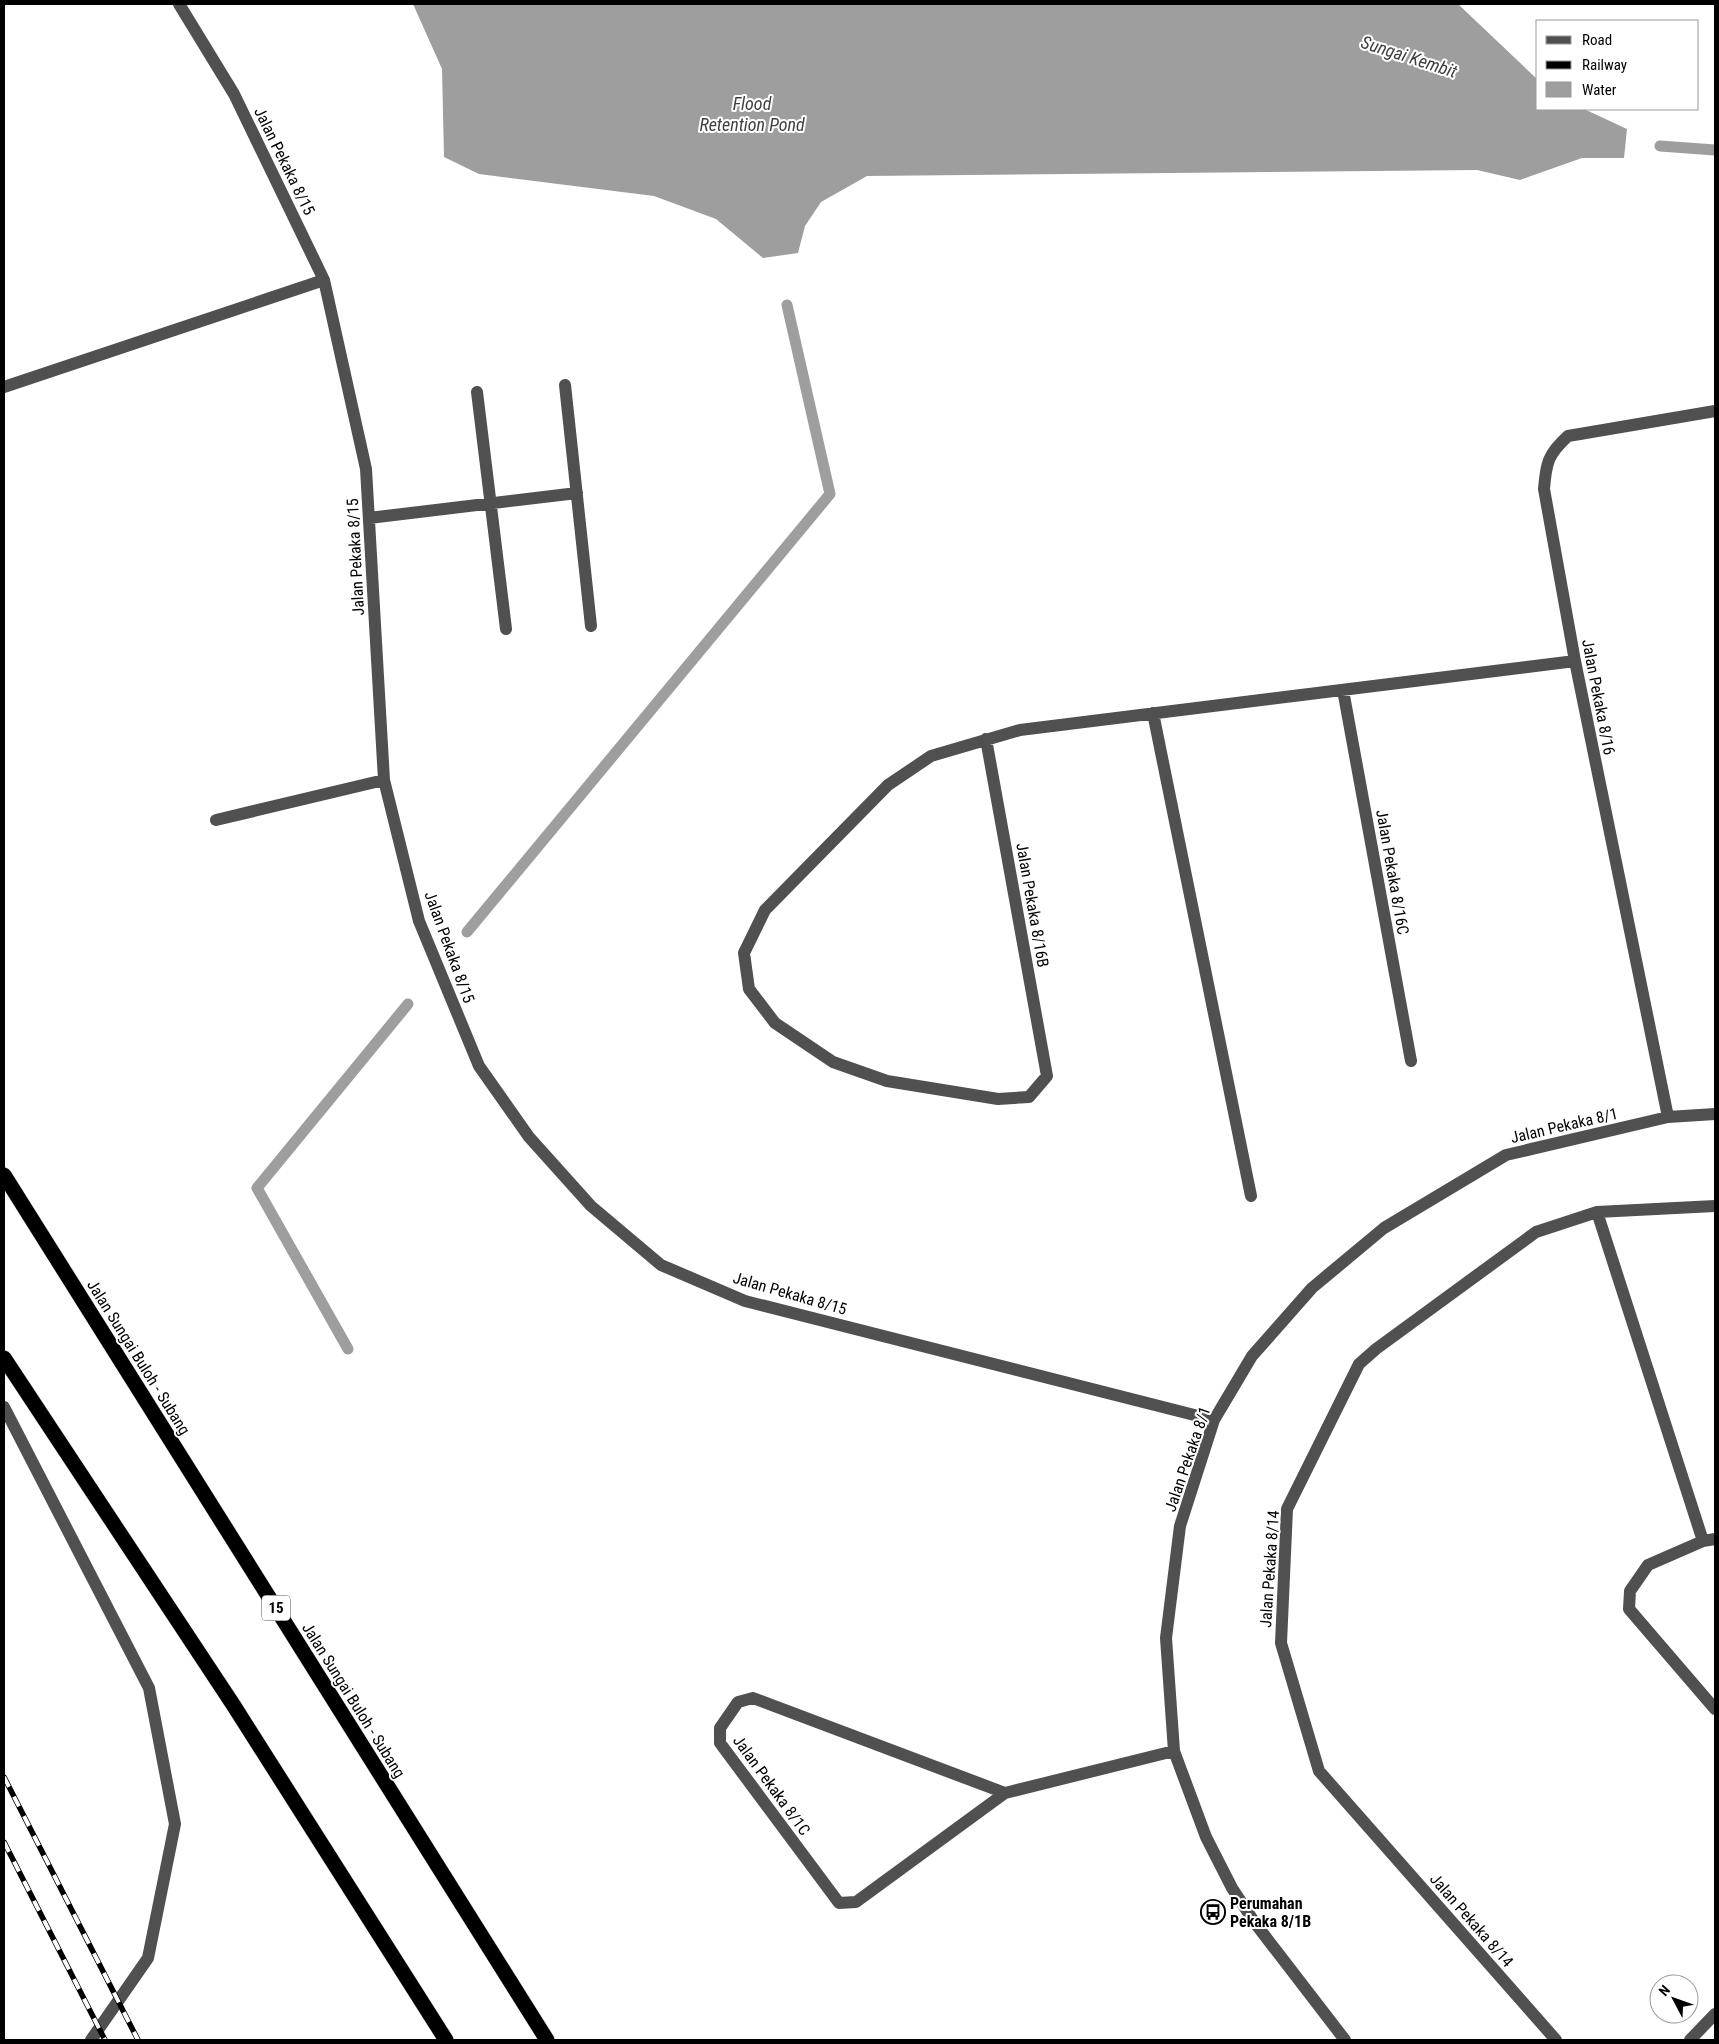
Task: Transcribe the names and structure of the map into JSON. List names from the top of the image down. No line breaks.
{"streets":{"highway":["Jalan Sungai Buloh - Subang","15"],"street":["Jalan Pekaka 8/15","Jalan Pekaka 8/16","Jalan Pekaka 8/16C","Jalan Pekaka 8/16B","Jalan Pekaka 8/1","Jalan Pekaka 8/14","Jalan Pekaka 8/1C"]},"crossings":[["Jalan Pekaka 8/15","Jalan Pekaka 8/1"],["Jalan Pekaka 8/16","Jalan Pekaka 8/1"],["Jalan Pekaka 8/1","Jalan Pekaka 8/1C"]],"water":["Sungai Kembit","Flood Retention Pond"],"places":{"bus stop":["Perumahan Pekaka 8/1B"]},"legend":["Road","Railway","Water"],"north":"top left"}
